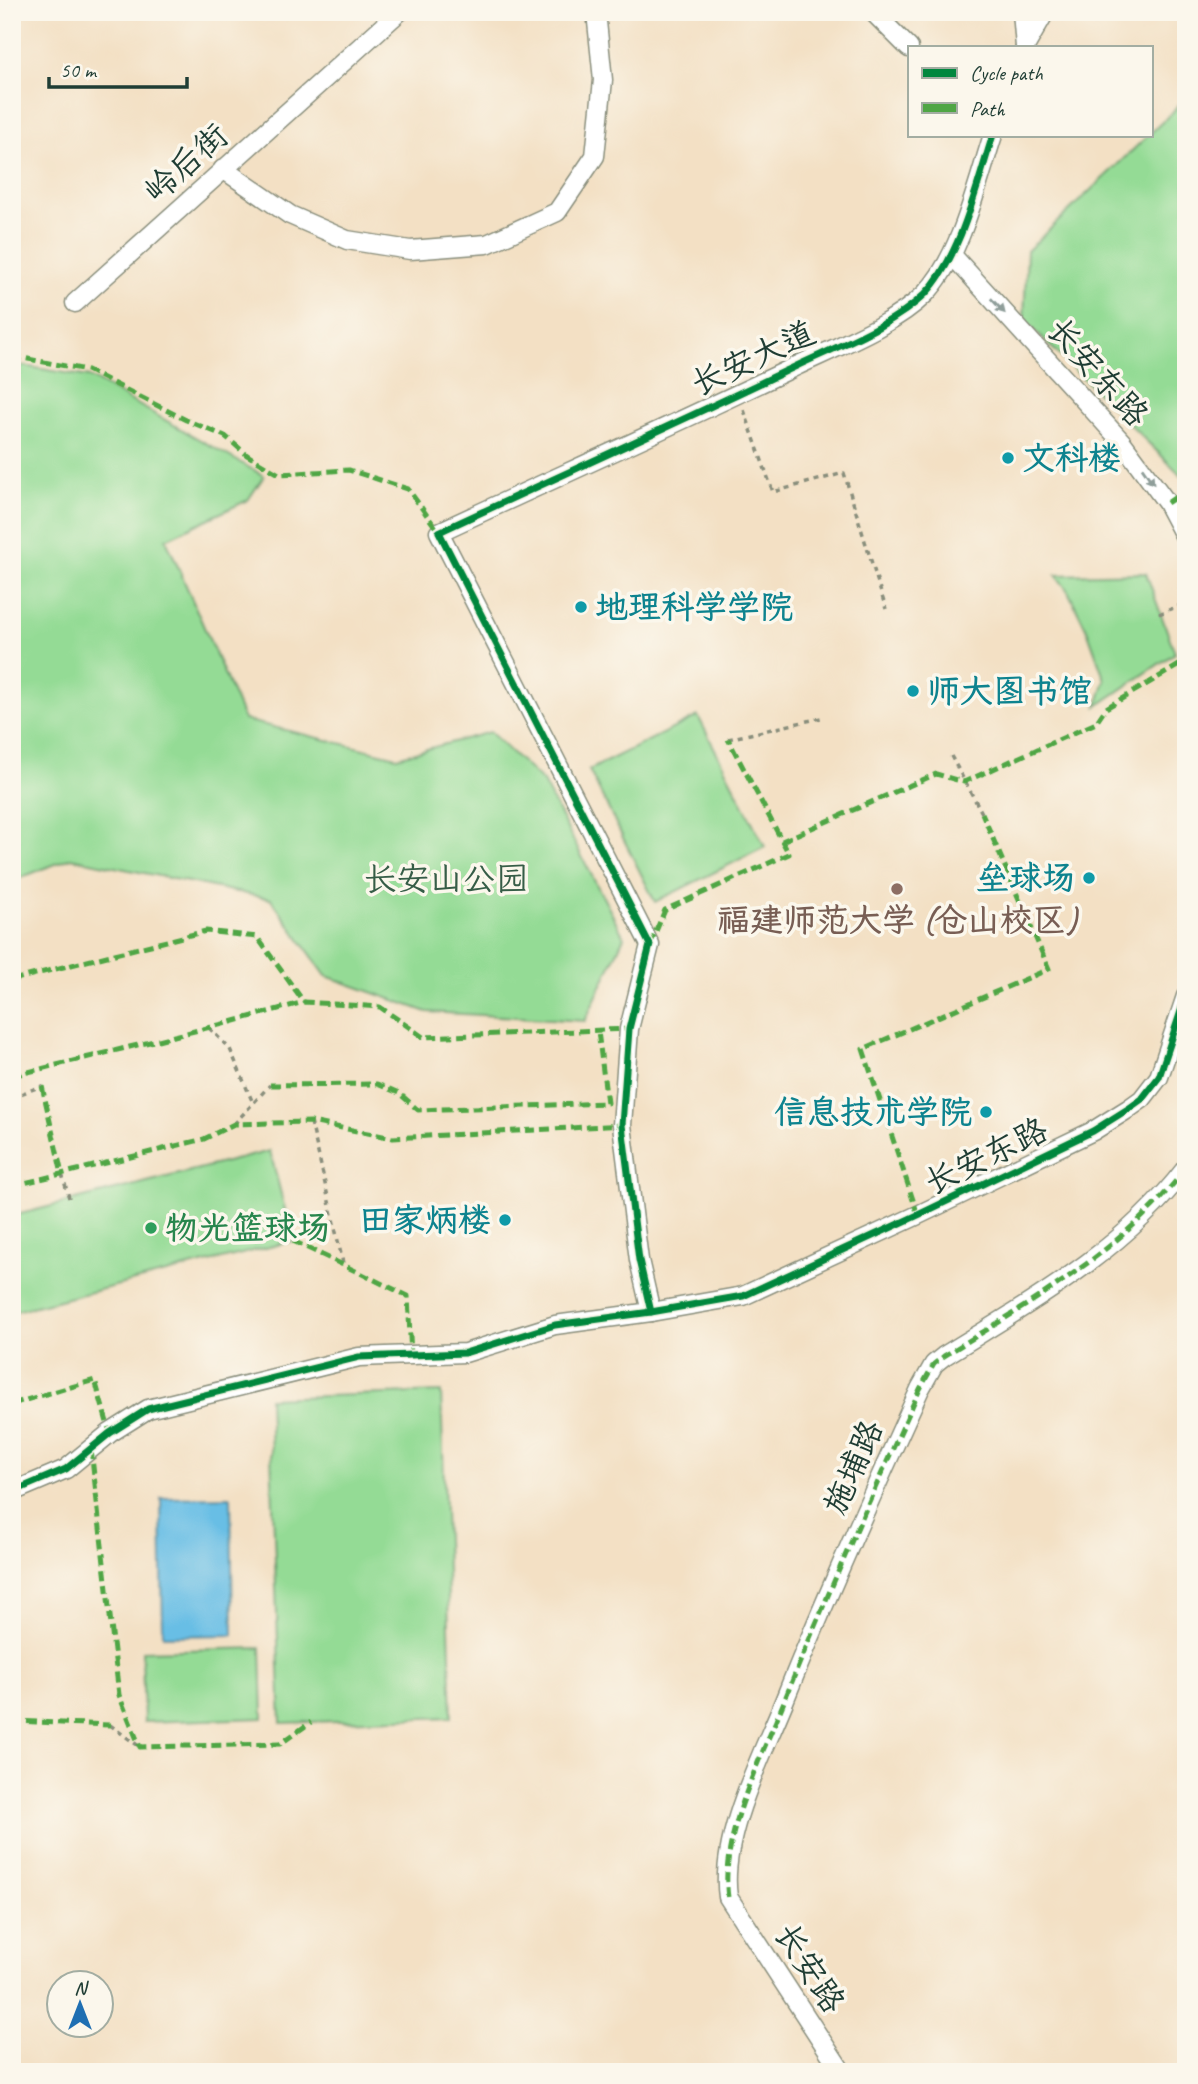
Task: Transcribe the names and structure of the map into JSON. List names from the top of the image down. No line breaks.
{"streets":{"street":["岭后街","长安大道","长安东路","施埔路","长安路"]},"crossings":[["长安大道","长安东路"],["施埔路","长安路"]],"parks":["长安山公园"],"places":["文科楼","地理科学学院","师大图书馆","垒球场","福建师范大学 (仓山校区)","信息技术学院","田家炳楼","物光篮球场"],"legend":["Cycle path","Path"],"scale_bar":"50 m","north":"top"}
